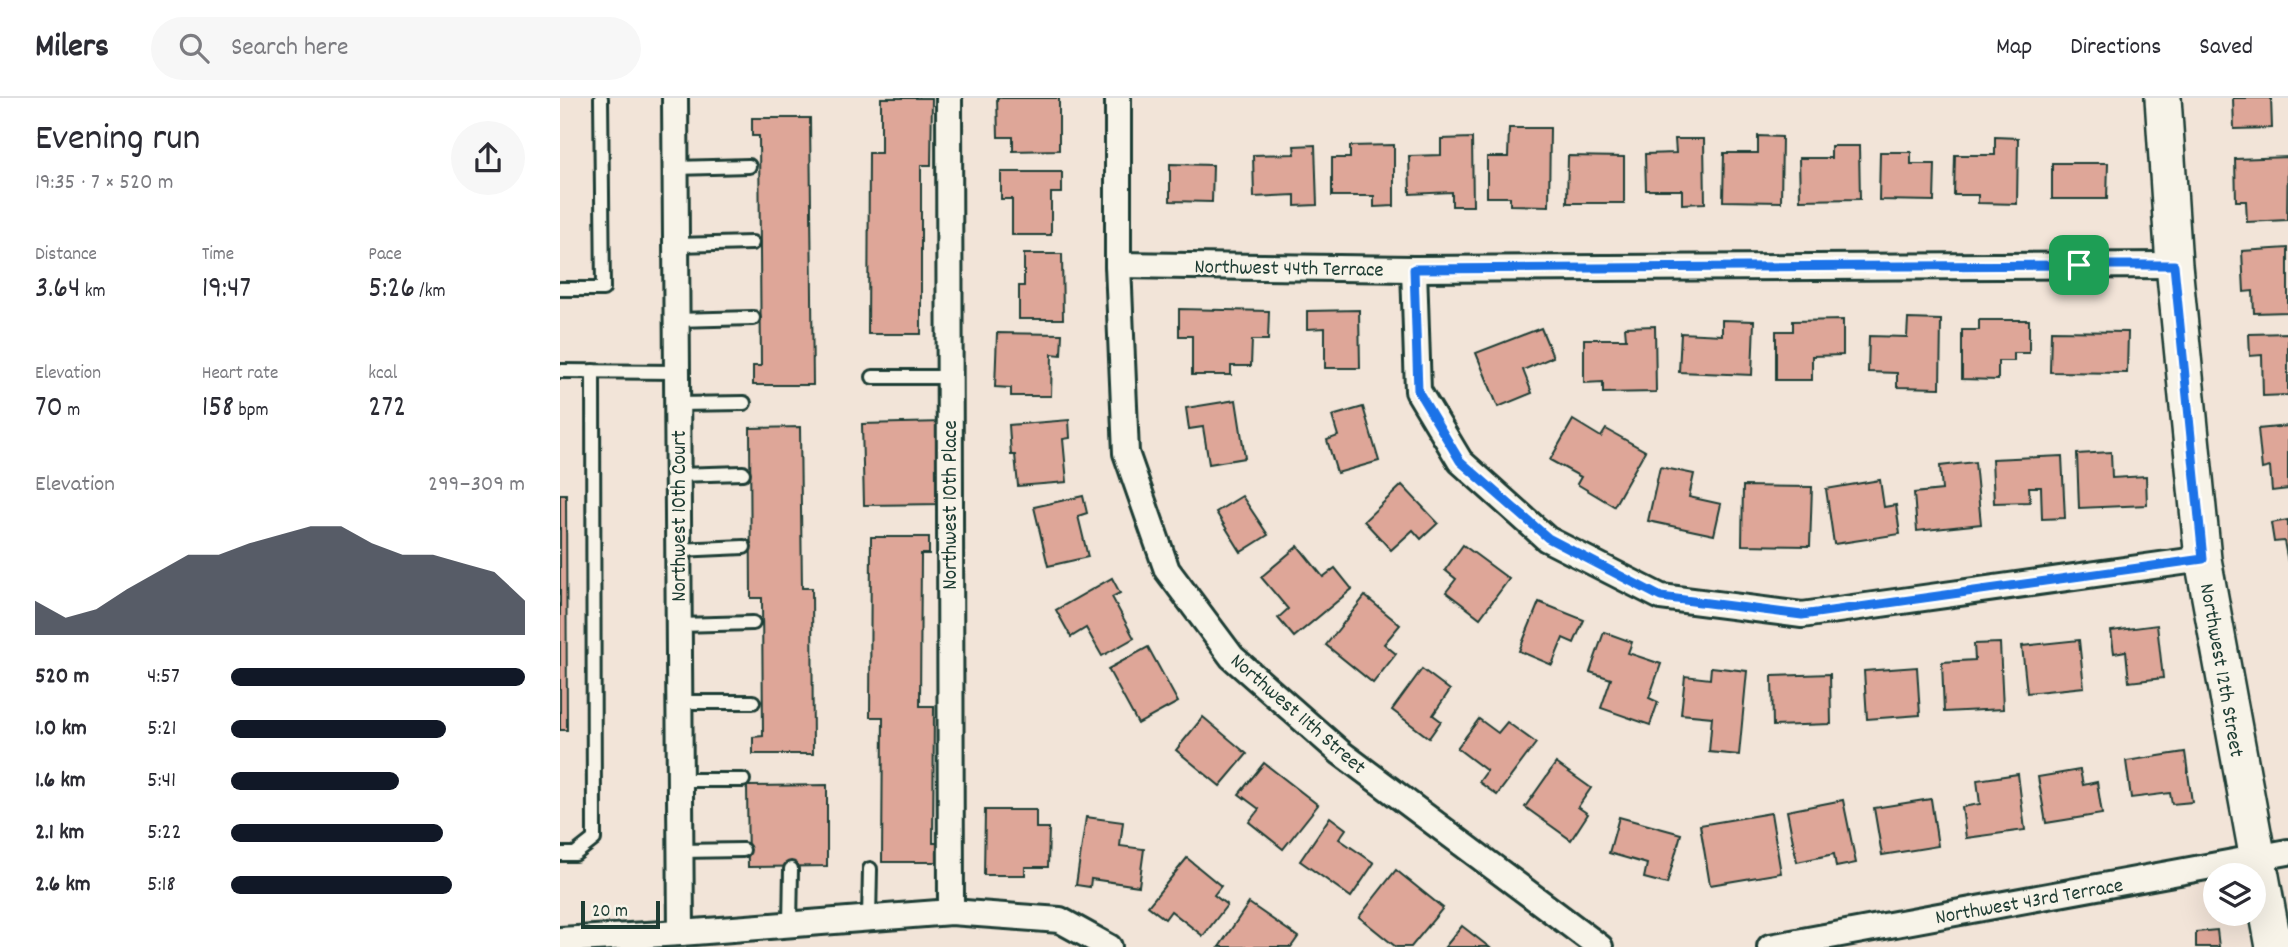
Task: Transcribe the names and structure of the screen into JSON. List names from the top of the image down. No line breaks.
{"streets":{"street":["Northwest 44th Terrace","Northwest 10th Place","Northwest 10th Court","Northwest 12th Street","Northwest 11th Street","Northwest 43rd Terrace"]},"crossings":[["Northwest 44th Terrace","Northwest 12th Street"],["Northwest 44th Terrace","Northwest 11th Street"],["Northwest 12th Street","Northwest 43rd Terrace"]],"scale_bar":"20 m","page":{"header":"Milers","search":"Search here","nav":["Map","Directions","Saved"],"heading":["Evening run","19:35 · 7 × 520 m"],"stats":[["Distance","3.64 km"],["Time","19:47"],["Pace","5:26 /km"],["Elevation","70 m"],["Heart rate","158 bpm"],["kcal","272"]],"chart":["Elevation","299–309 m"],"list":[{"name":"520 m","note":"4:57"},{"name":"1.0 km","note":"5:21"},{"name":"1.6 km","note":"5:41"},{"name":"2.1 km","note":"5:22"},{"name":"2.6 km","note":"5:18"}],"scale":"20 m"}}
